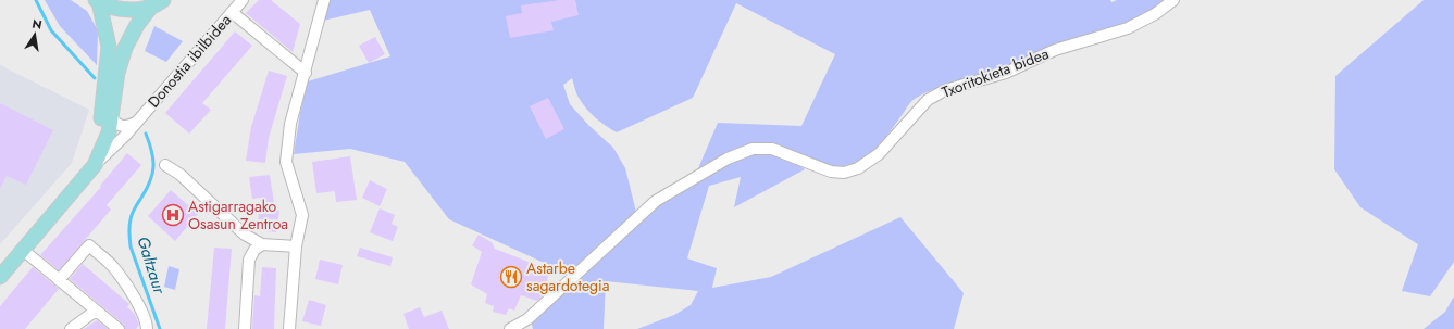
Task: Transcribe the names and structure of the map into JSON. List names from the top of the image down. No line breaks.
{"streets":{"main road":["Donostia ibilbidea"],"street":["Txoritokieta bidea"]},"water":["Galtzaur"],"places":{"hospital":["Astigarragako Osasun Zentroa"],"restaurant":["Astarbe sagardotegia"]},"north":"top"}
